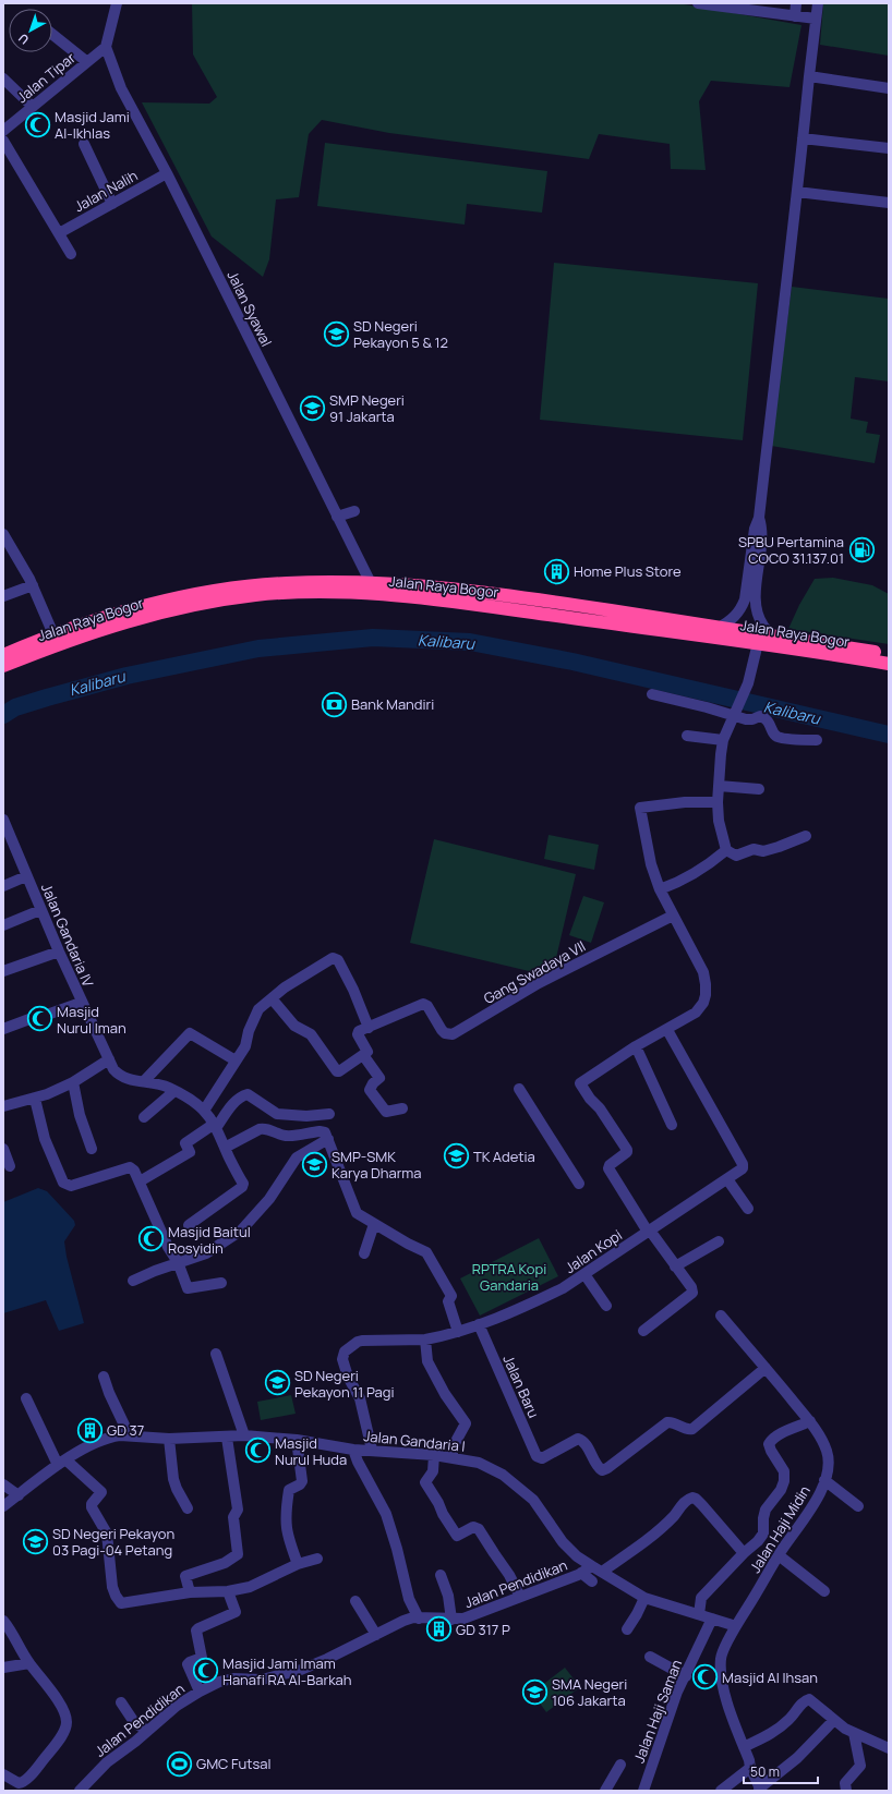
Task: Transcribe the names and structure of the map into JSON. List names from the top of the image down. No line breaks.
{"streets":{"highway":["Jalan Raya Bogor"],"street":["Jalan Tipar","Jalan Nalih","Jalan Syawal","Jalan Gandaria IV","Gang Swadaya VII","Jalan Kopi","Jalan Baru","Jalan Gandaria I","Jalan Haji Midin","Jalan Pendidikan","Jalan Haji Saman"]},"crossings":[["Jalan Tipar","Jalan Syawal"],["Jalan Nalih","Jalan Syawal"],["Jalan Syawal","Jalan Raya Bogor"],["Jalan Kopi","Jalan Baru"],["Jalan Kopi","Jalan Gandaria I"],["Jalan Baru","Jalan Haji Midin"],["Jalan Gandaria I","Jalan Haji Midin"],["Jalan Gandaria I","Jalan Pendidikan"],["Jalan Gandaria I","Jalan Haji Saman"]],"water":["Kalibaru"],"parks":["RPTRA Kopi Gandaria"],"places":{"mosque":["Masjid Jami Al-Ikhlas","Masjid Nurul Iman","Masjid Baitul Rosyidin","Masjid Nurul Huda","Masjid Jami Imam Hanafi RA Al-Barkah","Masjid Al Ihsan"],"school or university":["SD Negeri Pekayon 5 & 12","SMP Negeri 91 Jakarta","TK Adetia","SMP-SMK Karya Dharma","SD Negeri Pekayon 11 Pagi","SD Negeri Pekayon 03 Pagi-04 Petang","SMA Negeri 106 Jakarta"],"fuel station":["SPBU Pertamina COCO 31.137.01"],"building":["Home Plus Store","GD 37","GD 317 P"],"bank":["Bank Mandiri"],"sports":["GMC Futsal"]},"scale_bar":"50 m","north":"bottom left"}
